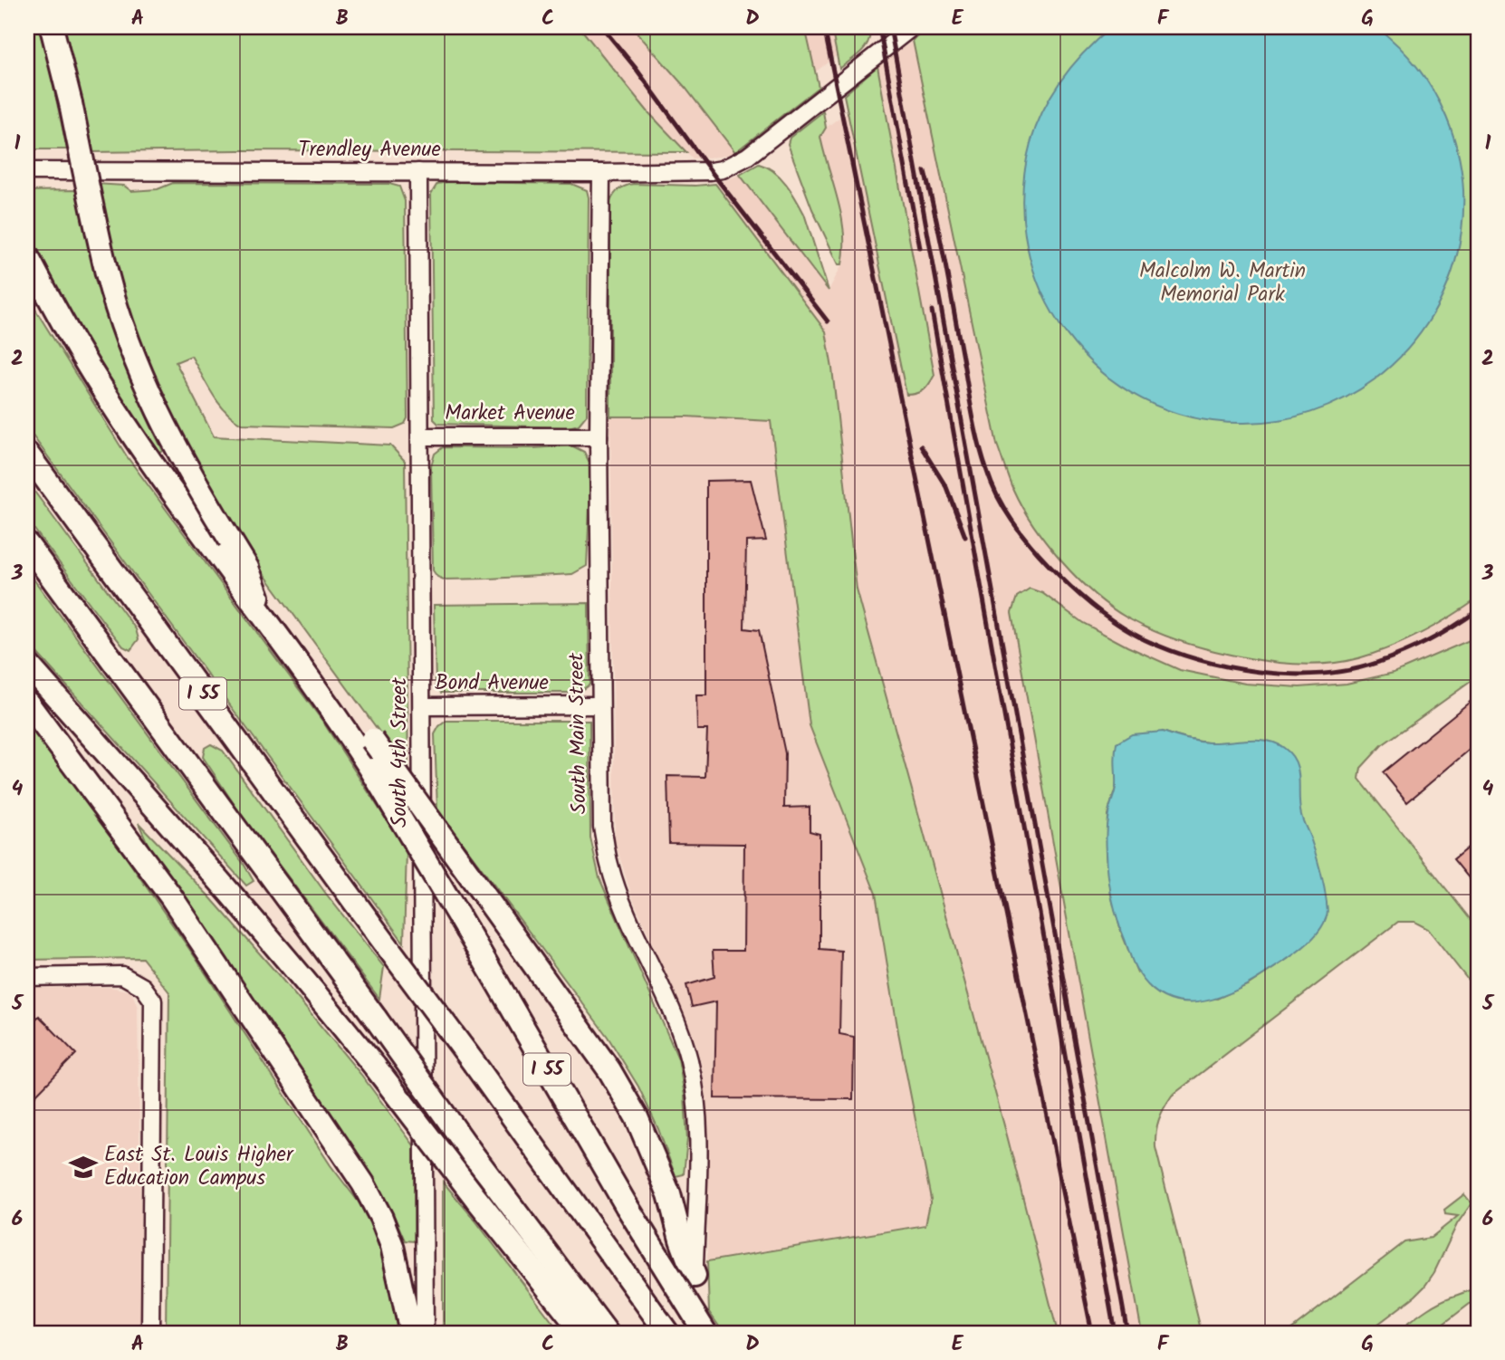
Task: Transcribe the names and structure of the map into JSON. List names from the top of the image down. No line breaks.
{"streets":{"highway":["I 55"],"street":["Trendley Avenue","Market Avenue","Bond Avenue","South Main Street","South 4th Street"]},"crossings":[["Trendley Avenue","South Main Street"],["Trendley Avenue","South 4th Street"],["Market Avenue","South Main Street"],["Market Avenue","South 4th Street"],["Bond Avenue","South Main Street"],["Bond Avenue","South 4th Street"]],"parks":["Malcolm W. Martin Memorial Park"],"places":{"school or university":["East St. Louis Higher Education Campus"]},"grid":{"columns":["A","B","C","D","E","F","G"],"rows":["1","2","3","4","5","6"]}}
